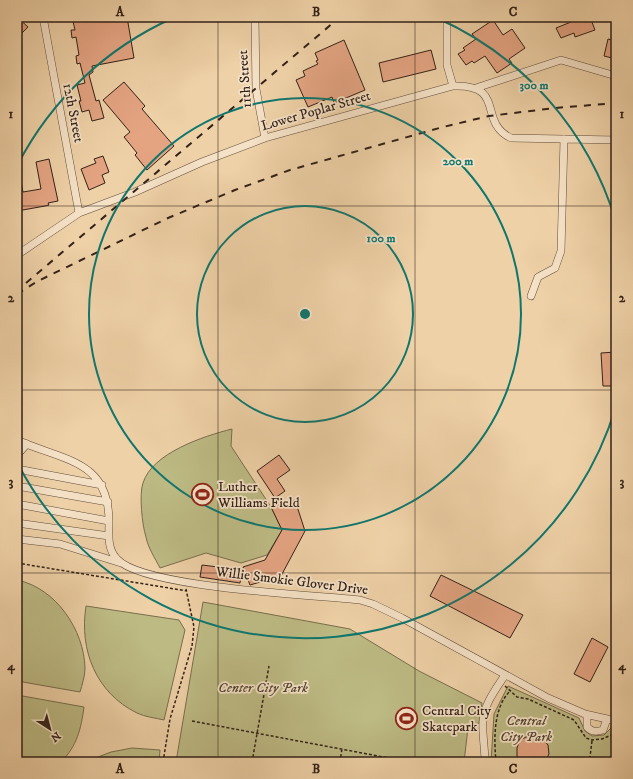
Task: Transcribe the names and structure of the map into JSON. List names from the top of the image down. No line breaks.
{"streets":{"street":["11th Street","Lower Poplar Street","12th Street","Willie Smokie Glover Drive"]},"crossings":[["11th Street","Lower Poplar Street"],["Lower Poplar Street","12th Street"]],"parks":["Center City Park","Central City Park"],"places":{"sports":["Luther Williams Field","Central City Skatepark"]},"north":"bottom right","grid":{"columns":["A","B","C"],"rows":["1","2","3","4"]},"rings":["300 m","200 m","100 m"]}
